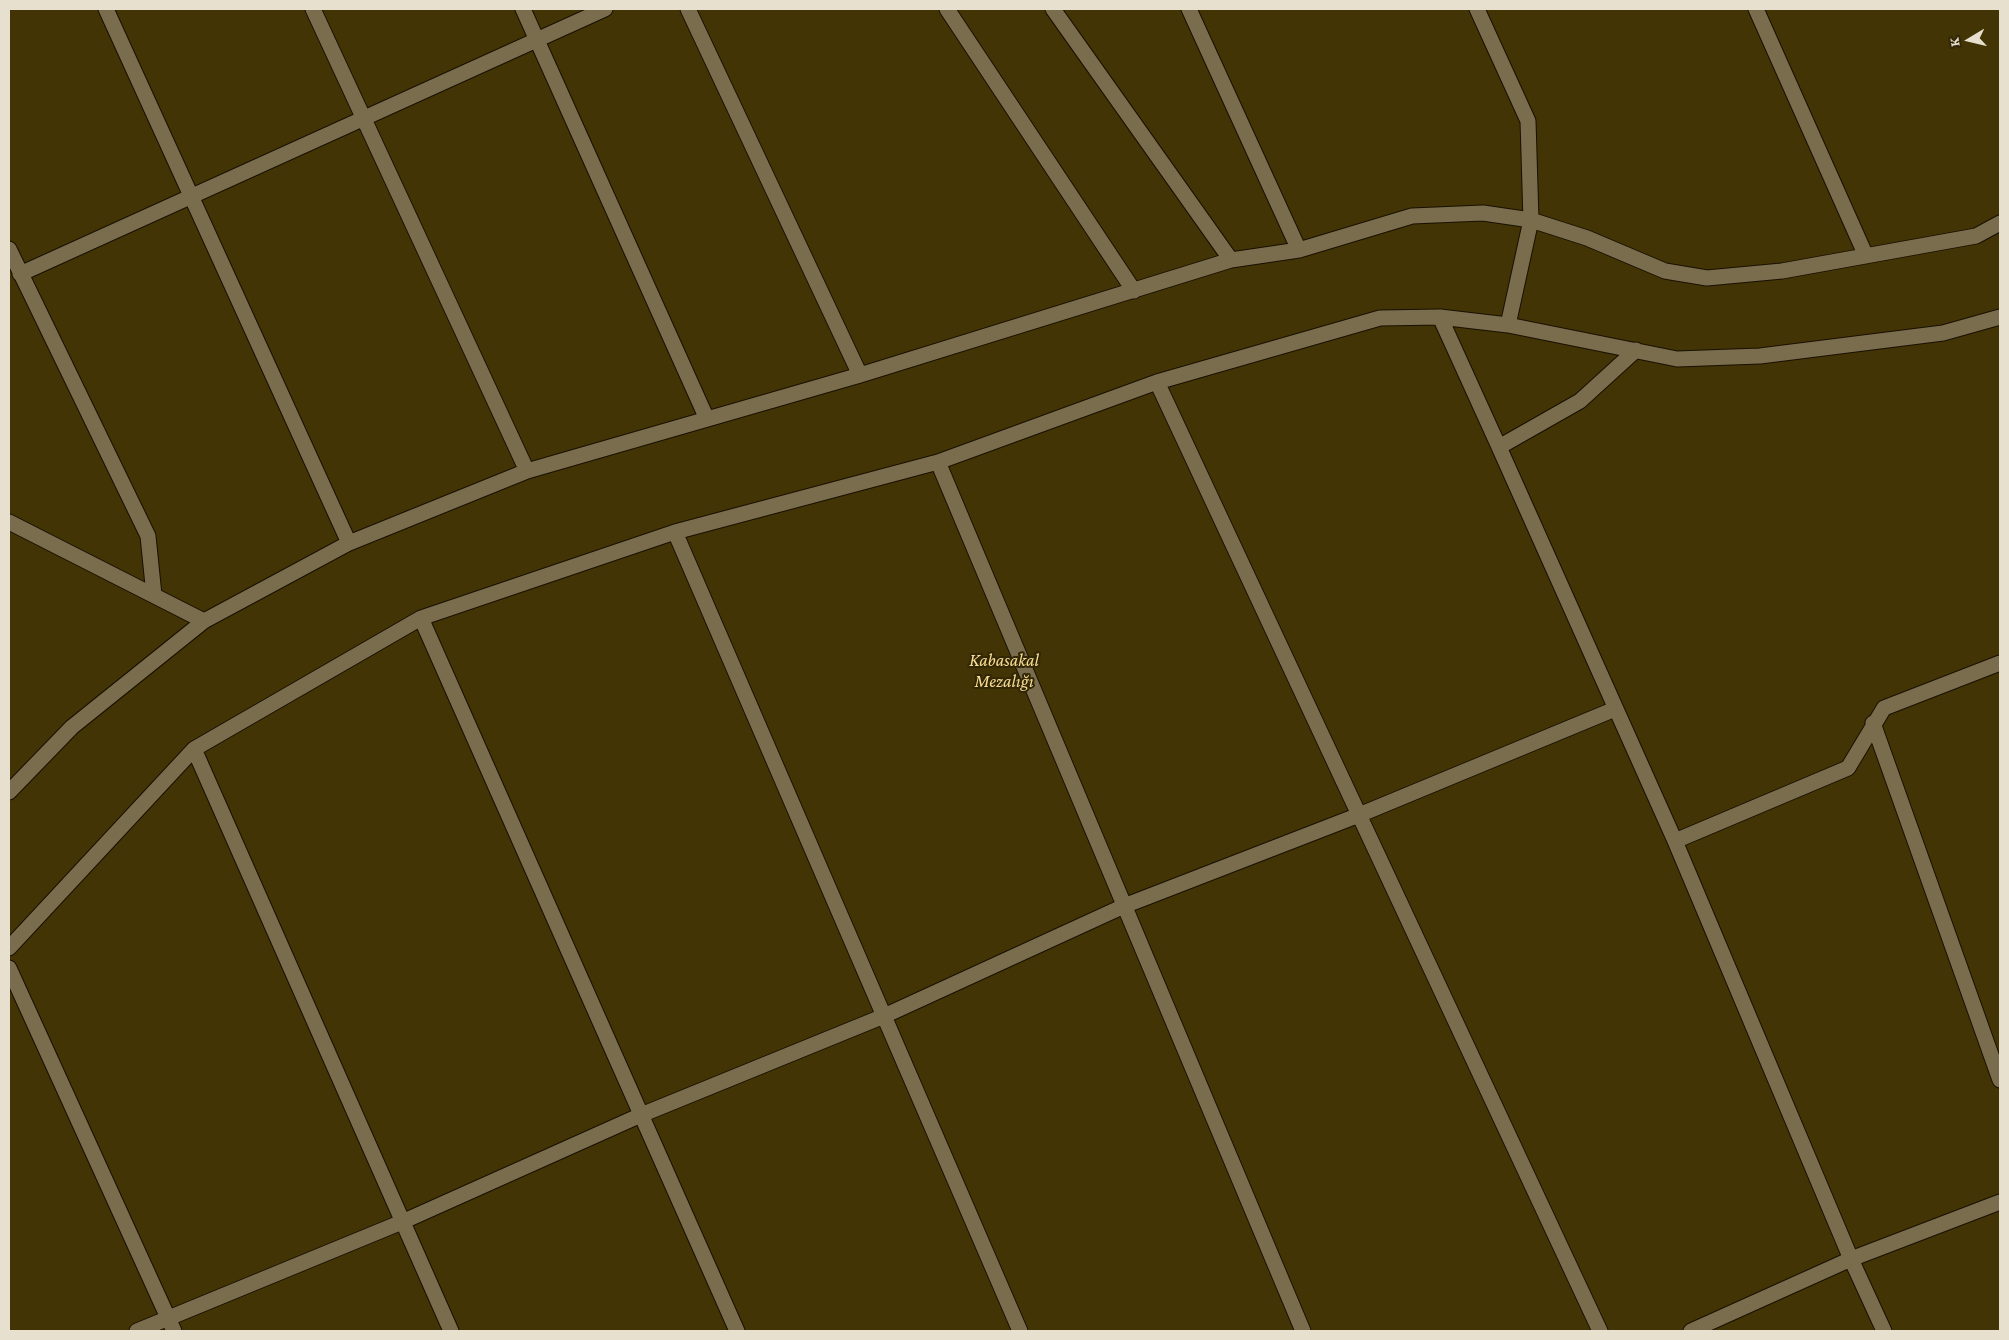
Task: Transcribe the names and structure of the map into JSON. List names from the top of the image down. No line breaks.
{"parks":["Kabasakal Mezalığı"],"north":"left"}
